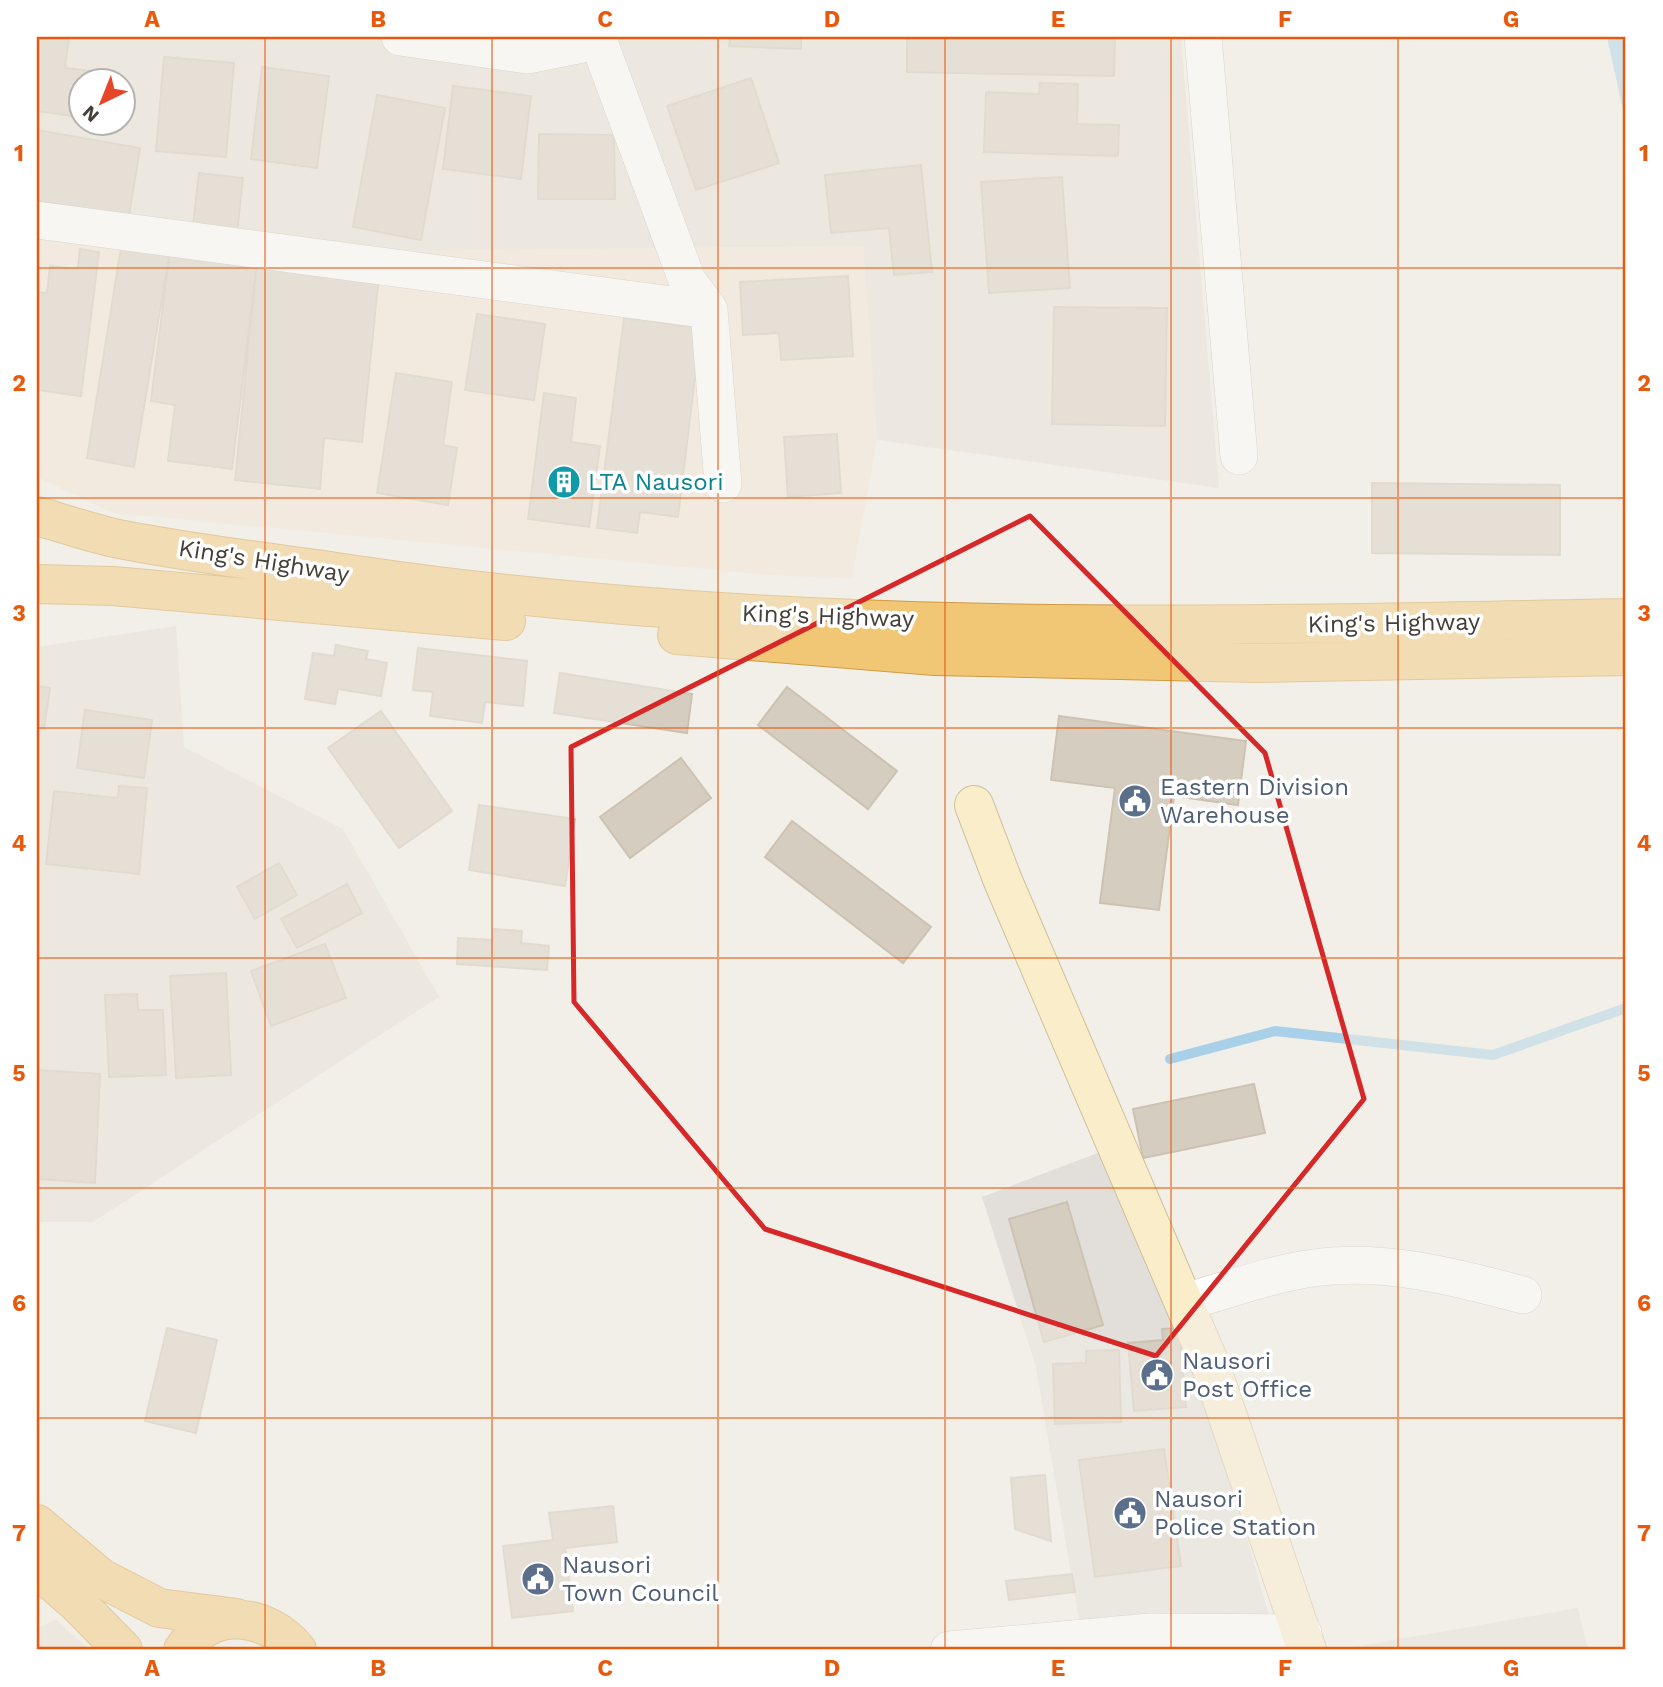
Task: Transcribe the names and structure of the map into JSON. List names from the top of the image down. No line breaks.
{"streets":{"highway":["King's Highway"]},"places":{"building":["LTA Nausori"],"public building":["Eastern Division Warehouse","Nausori Post Office","Nausori Police Station","Nausori Town Council"]},"north":"bottom left","grid":{"columns":["A","B","C","D","E","F","G"],"rows":["1","2","3","4","5","6","7"]}}
